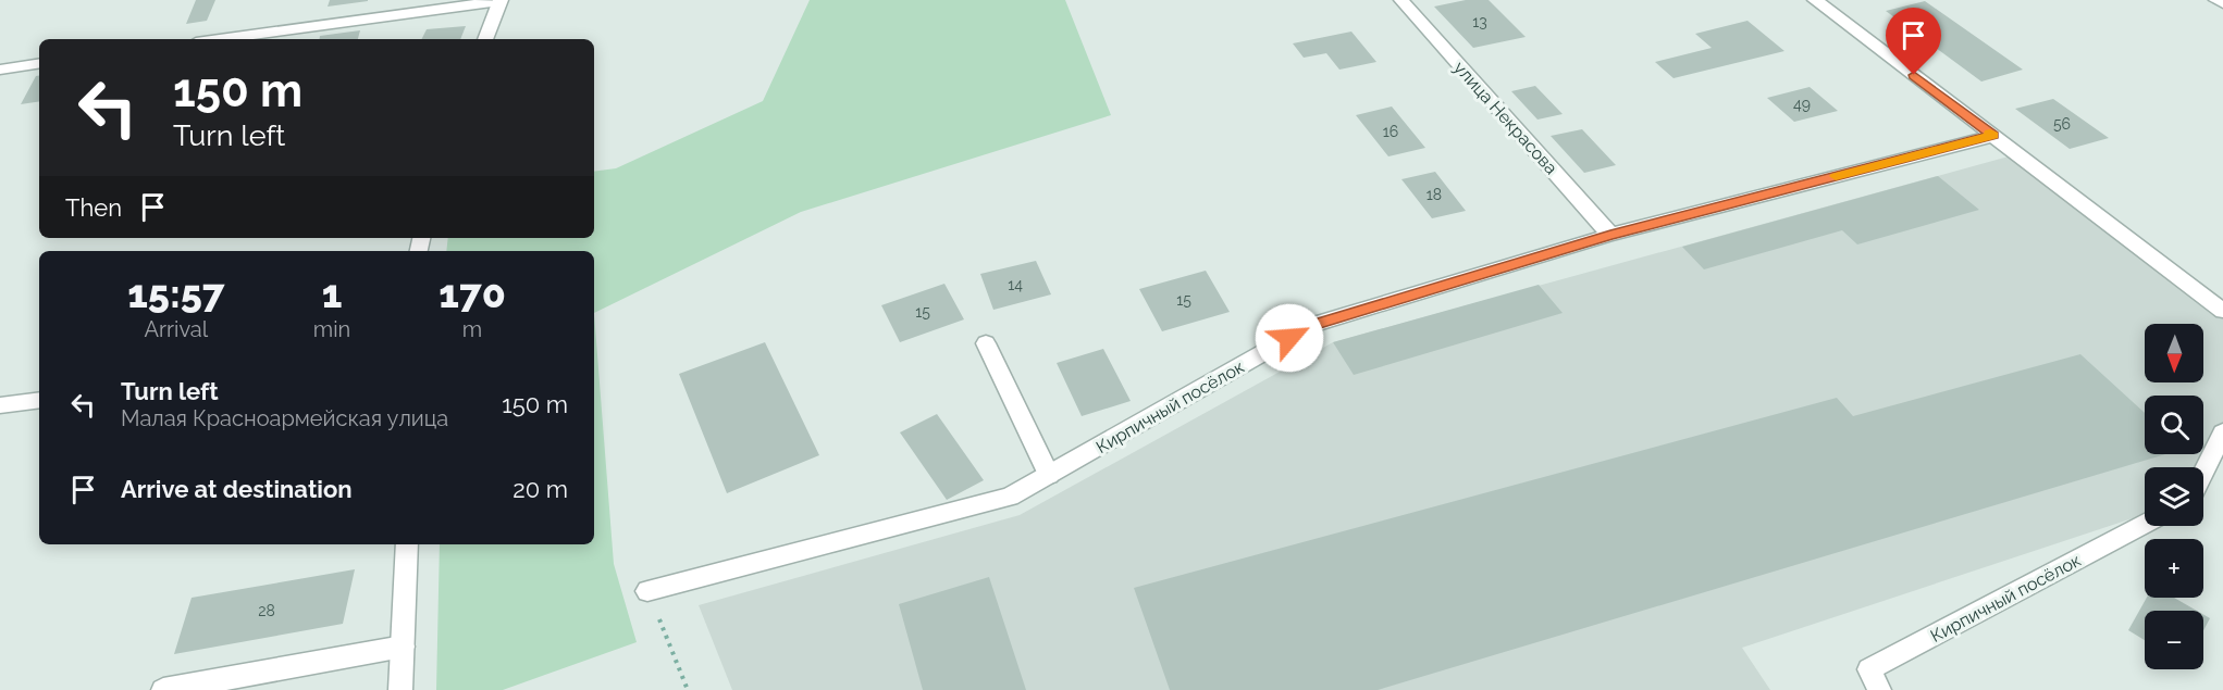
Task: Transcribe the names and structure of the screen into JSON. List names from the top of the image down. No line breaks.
{"streets":{"street":["улица Некрасова","Кирпичный посёлок"]},"crossings":[["улица Некрасова","Кирпичный посёлок"]],"house_numbers":["13","49","56","16","18","14","15","15","28"],"north":"bottom","page":{"turn":["150 m","Turn left"],"then":"Then","eta":["15:57","Arrival","1","min","170","m"],"map_buttons":["+","−"],"list":[{"name":"Turn left","note":"Малая Красноармейская улица","value":"150 m"},{"name":"Arrive at destination","value":"20 m"}]}}
